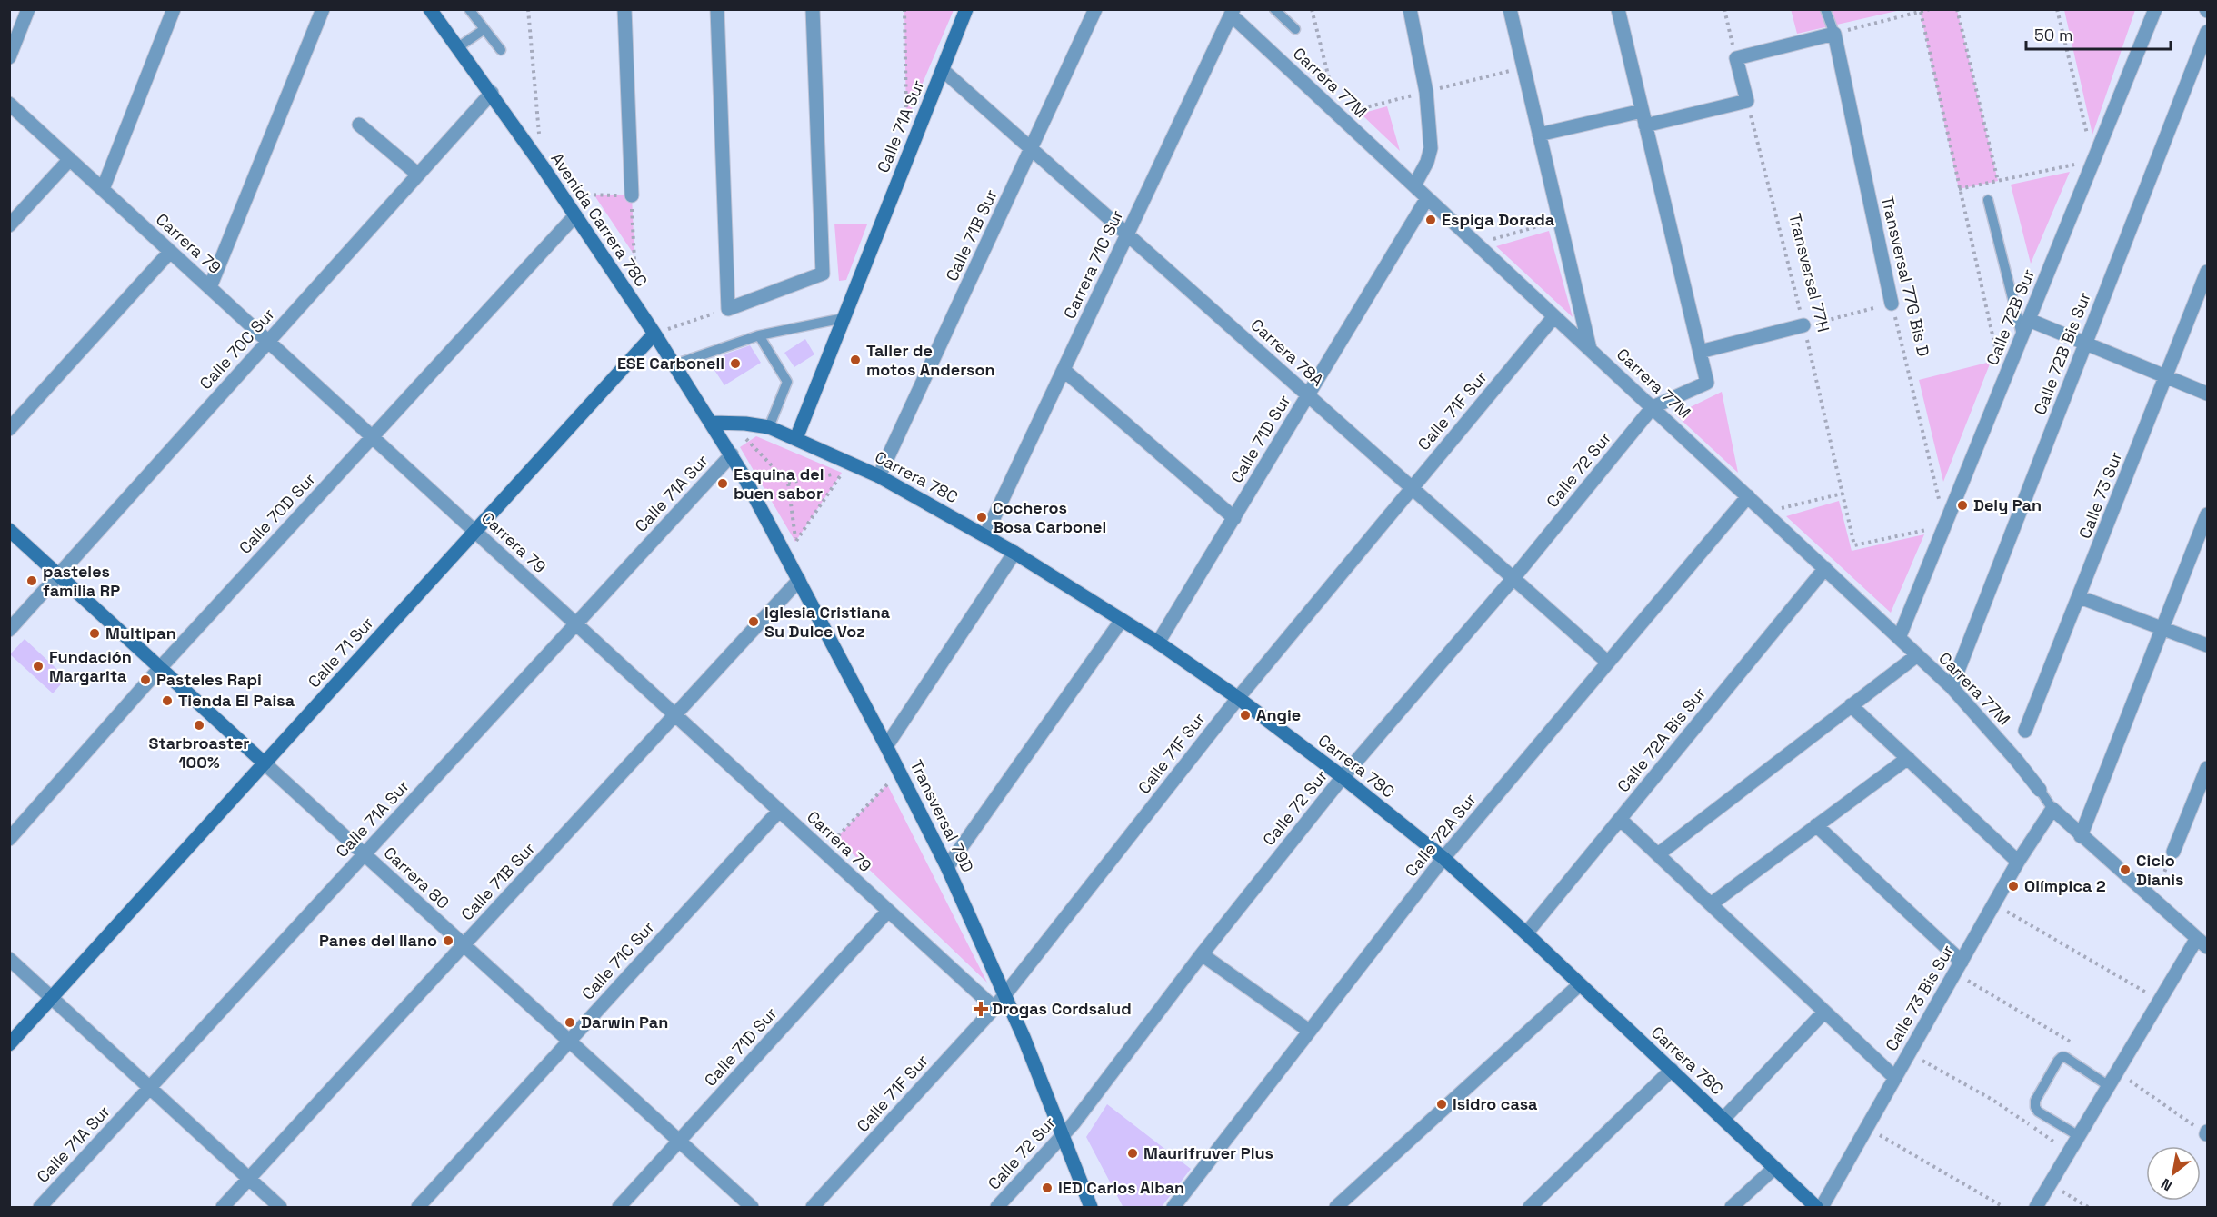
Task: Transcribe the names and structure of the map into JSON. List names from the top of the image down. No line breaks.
{"streets":{"street":["Carrera 77M","Calle 71A Sur","Avenida Carrera 78C","Calle 71B Sur","Carrera 79","Carrera 71C Sur","Transversal 77G Bis D","Calle 72B Sur","Calle 70C Sur","Carrera 78A","Calle 72B Bis Sur","Calle 71F Sur","Calle 71D Sur","Calle 72 Sur","Carrera 78C","Calle 73 Sur","Calle 70D Sur","Calle 71 Sur","Calle 72A Bis Sur","Transversal 79D","Calle 72A Sur","Carrera 80","Calle 71C Sur","Calle 73 Bis Sur"],"path":["Transversal 77H"]},"crossings":[["Carrera 77M","Carrera 71C Sur"],["Carrera 77M","Calle 72B Sur"],["Carrera 77M","Calle 72B Bis Sur"],["Carrera 77M","Calle 71F Sur"],["Carrera 77M","Calle 71D Sur"],["Carrera 77M","Calle 72 Sur"],["Carrera 77M","Calle 72A Bis Sur"],["Carrera 77M","Calle 72A Sur"],["Calle 71A Sur","Avenida Carrera 78C"],["Calle 71A Sur","Carrera 79"],["Calle 71A Sur","Carrera 78A"],["Calle 71A Sur","Carrera 78C"],["Calle 71A Sur","Transversal 79D"],["Calle 71A Sur","Carrera 80"],["Avenida Carrera 78C","Calle 70C Sur"],["Avenida Carrera 78C","Carrera 78C"],["Avenida Carrera 78C","Calle 70D Sur"],["Avenida Carrera 78C","Calle 71 Sur"],["Avenida Carrera 78C","Transversal 79D"],["Calle 71B Sur","Carrera 79"],["Calle 71B Sur","Carrera 78A"],["Calle 71B Sur","Carrera 78C"],["Calle 71B Sur","Transversal 79D"],["Calle 71B Sur","Carrera 80"],["Carrera 79","Calle 70C Sur"],["Carrera 79","Calle 71F Sur"],["Carrera 79","Calle 71D Sur"],["Carrera 79","Calle 70D Sur"],["Carrera 79","Calle 71 Sur"],["Carrera 79","Calle 71C Sur"],["Carrera 71C Sur","Carrera 78A"],["Carrera 71C Sur","Carrera 78C"],["Transversal 77H","Transversal 77G Bis D"],["Transversal 77H","Calle 72B Sur"],["Transversal 77G Bis D","Calle 72B Sur"],["Calle 70C Sur","Carrera 80"],["Carrera 78A","Calle 71F Sur"],["Carrera 78A","Calle 71D Sur"],["Carrera 78A","Calle 72 Sur"],["Carrera 78A","Calle 72A Sur"],["Calle 71F Sur","Carrera 78C"],["Calle 71F Sur","Transversal 79D"],["Calle 71D Sur","Carrera 78C"],["Calle 71D Sur","Carrera 80"],["Calle 72 Sur","Carrera 78C"],["Calle 72 Sur","Transversal 79D"],["Carrera 78C","Calle 72A Bis Sur"],["Carrera 78C","Calle 72A Sur"],["Calle 70D Sur","Carrera 80"],["Calle 71 Sur","Carrera 80"],["Carrera 80","Calle 71C Sur"]],"places":{"other":["Espiga Dorada","Taller de motos Anderson","ESE Carbonell","Esquina del buen sabor","Dely Pan","Cocheros Bosa Carbonel","pasteles familia RP","Iglesia Cristiana Su Dulce Voz","Multipan","Fundación Margarita","Pasteles Rapi","Tienda El Paisa","Angie","Starbroaster 100%","Ciclo Dianis","Olímpica 2","Panes del llano","Darwin Pan","Isidro casa","Maurifruver Plus","IED Carlos Alban"],"health":["Drogas Cordsalud"]},"scale_bar":"50 m","north":"bottom left"}
